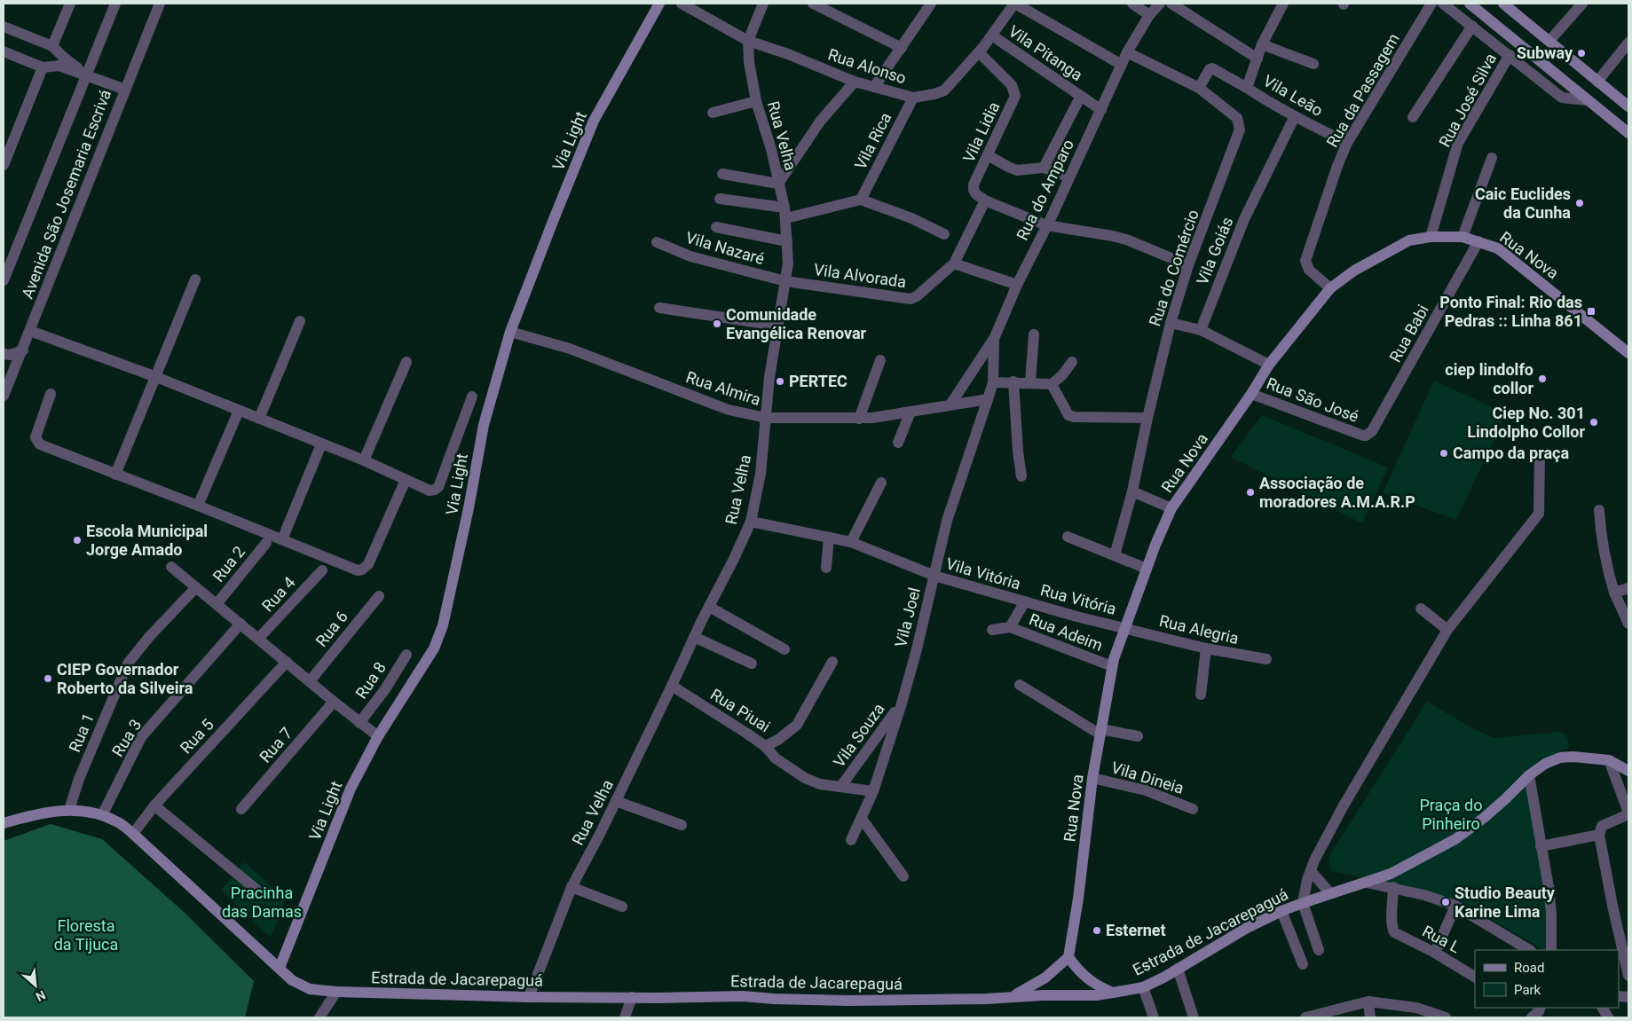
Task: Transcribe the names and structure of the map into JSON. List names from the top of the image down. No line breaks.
{"streets":{"street":["Vila Pitanga","Rua Alonso","Rua da Passagem","Vila Leão","Rua José Silva","Vila Lidia","Rua Velha","Via Light","Vila Rica","Rua do Amparo","Avenida São Josemaria Escrivá","Vila Nazaré","Vila Goiás","Rua Nova","Rua do Comércio","Vila Alvorada","Rua Babi","Rua Almira","Rua São José","Rua 2","Vila Vitória","Rua 4","Rua Vitória","Vila Joel","Rua 6","Rua Alegria","Rua Adeim","Rua 8","Rua Piuai","Rua 1","Vila Souza","Rua 5","Rua 3","Rua 7","Vila Dineia","Estrada de Jacarepaguá","Rua L"]},"crossings":[["Vila Pitanga","Rua Alonso"],["Vila Pitanga","Rua do Amparo"],["Rua Alonso","Vila Lidia"],["Rua Alonso","Rua Velha"],["Rua Alonso","Vila Rica"],["Rua da Passagem","Vila Leão"],["Rua da Passagem","Rua Nova"],["Vila Leão","Vila Goiás"],["Vila Leão","Rua do Comércio"],["Rua José Silva","Rua Nova"],["Vila Lidia","Vila Alvorada"],["Rua Velha","Vila Nazaré"],["Rua Velha","Vila Alvorada"],["Rua Velha","Rua Almira"],["Rua Velha","Vila Vitória"],["Rua Velha","Rua Piuai"],["Rua Velha","Estrada de Jacarepaguá"],["Via Light","Rua Almira"],["Via Light","Estrada de Jacarepaguá"],["Rua do Amparo","Rua do Comércio"],["Rua do Amparo","Rua Almira"],["Rua do Amparo","Vila Joel"],["Vila Nazaré","Vila Alvorada"],["Rua Nova","Rua Babi"],["Rua Nova","Rua São José"],["Rua Nova","Rua Vitória"],["Rua Nova","Rua Alegria"],["Rua Nova","Rua Adeim"],["Rua Nova","Vila Dineia"],["Rua Babi","Rua São José"],["Rua Almira","Vila Joel"],["Vila Vitória","Rua Vitória"],["Vila Vitória","Vila Joel"],["Rua Vitória","Rua Alegria"],["Vila Joel","Vila Souza"],["Rua 1","Estrada de Jacarepaguá"],["Rua 5","Estrada de Jacarepaguá"],["Rua 3","Estrada de Jacarepaguá"]],"parks":["Praça do Pinheiro","Pracinha das Damas","Floresta da Tijuca"],"places":{"other":["Subway","Caic Euclides da Cunha","Comunidade Evangélica Renovar","ciep lindolfo collor","PERTEC","Ciep No. 301 Lindolpho Collor","Campo da praça","Associação de moradores A.M.A.R.P","Escola Municipal Jorge Amado","CIEP Governador Roberto da Silveira","Studio Beauty Karine Lima","Esternet"],"transit":["Ponto Final: Rio das Pedras :: Linha 861"]},"legend":["Road","Park"],"north":"bottom right"}
